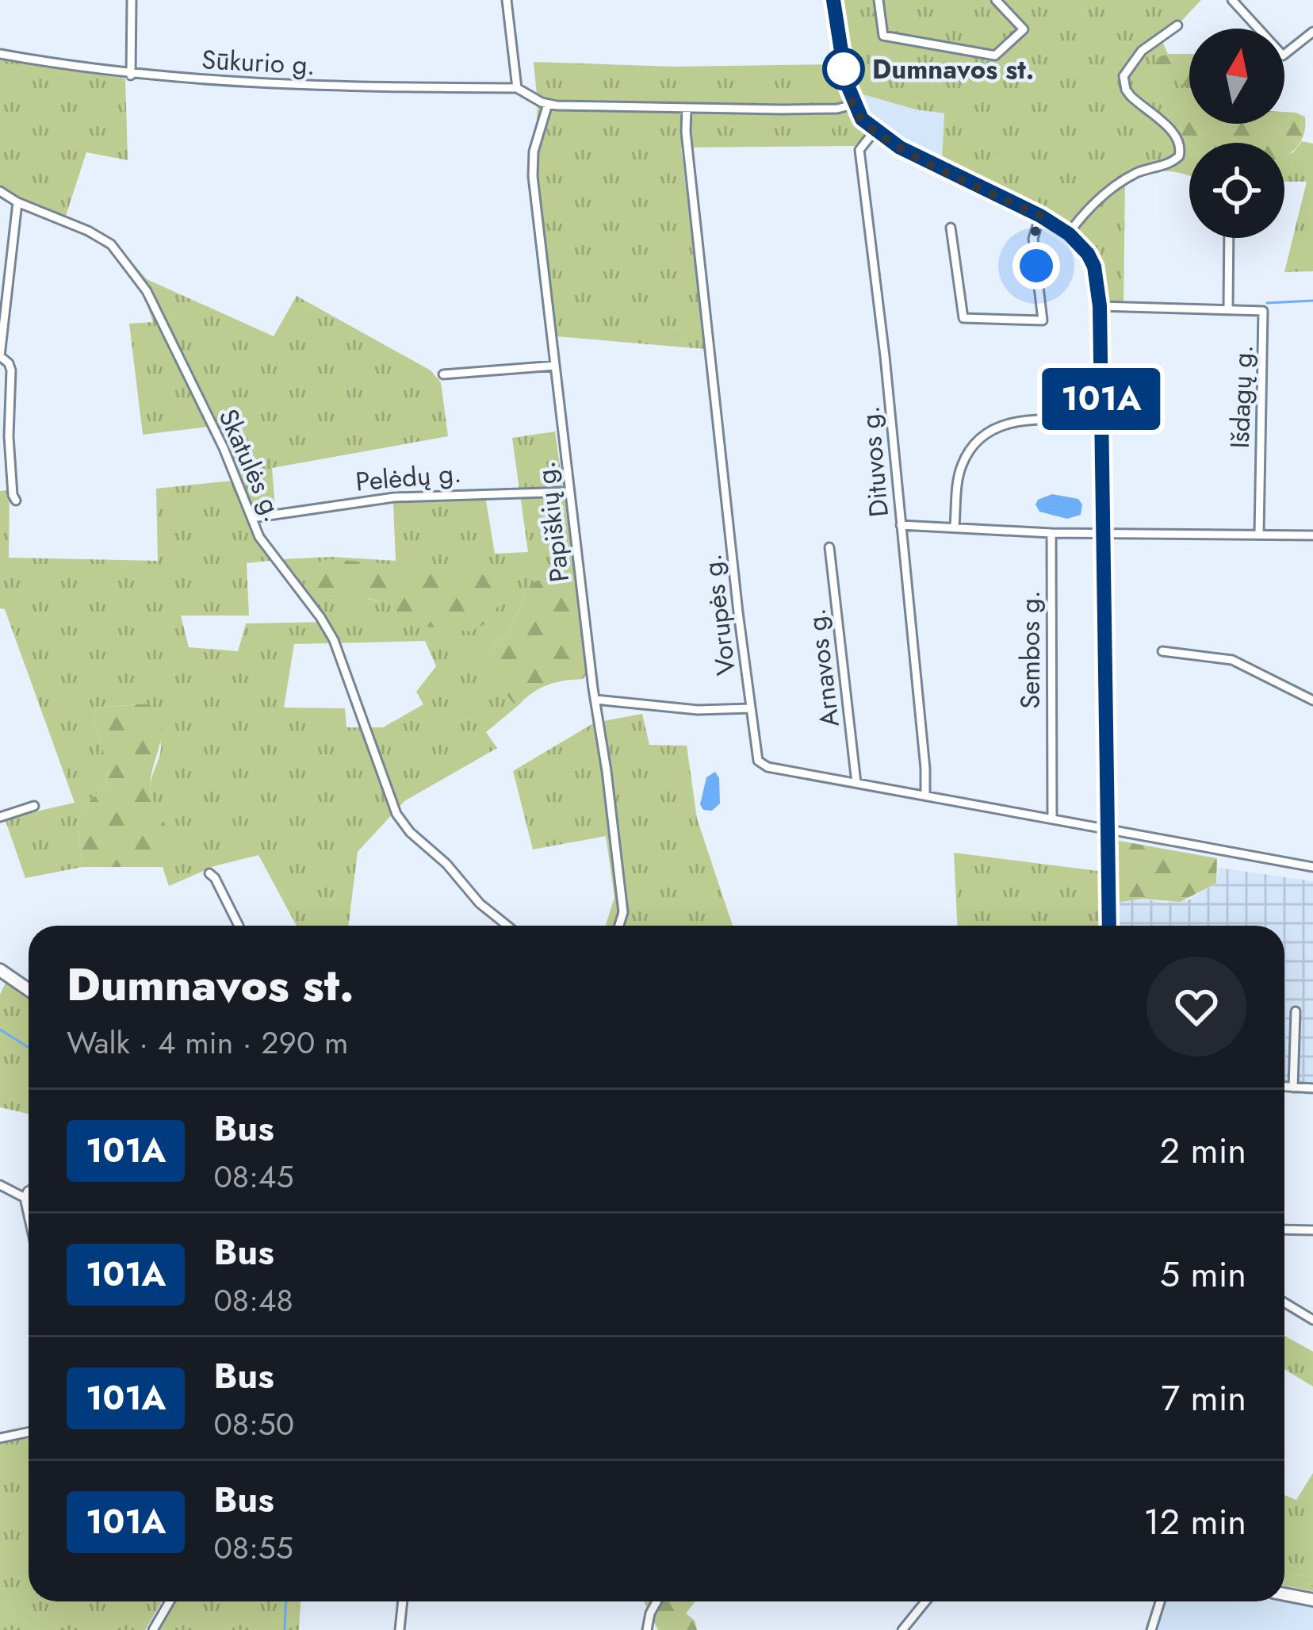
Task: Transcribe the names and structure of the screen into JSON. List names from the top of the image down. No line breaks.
{"streets":{"street":["Sūkurio g.","Išdagų g.","Dituvos g.","Skatulės g.","Pelėdų g.","Papiškių g.","Vorupės g.","Sembos g.","Arnavos g."]},"crossings":[["Dituvos g.","Vorupės g."],["Skatulės g.","Pelėdų g."],["Pelėdų g.","Papiškių g."],["Vorupės g.","Sembos g."],["Vorupės g.","Arnavos g."]],"places":["Dumnavos st."],"lines":["bus line 101A"],"north":"top","page":{"on_map":"101A","heading":["Dumnavos st.","Walk · 4 min · 290 m"],"list":[{"mark":"101A","name":"Bus","note":"08:45","value":"2 min"},{"mark":"101A","name":"Bus","note":"08:48","value":"5 min"},{"mark":"101A","name":"Bus","note":"08:50","value":"7 min"},{"mark":"101A","name":"Bus","note":"08:55","value":"12 min"}]}}
